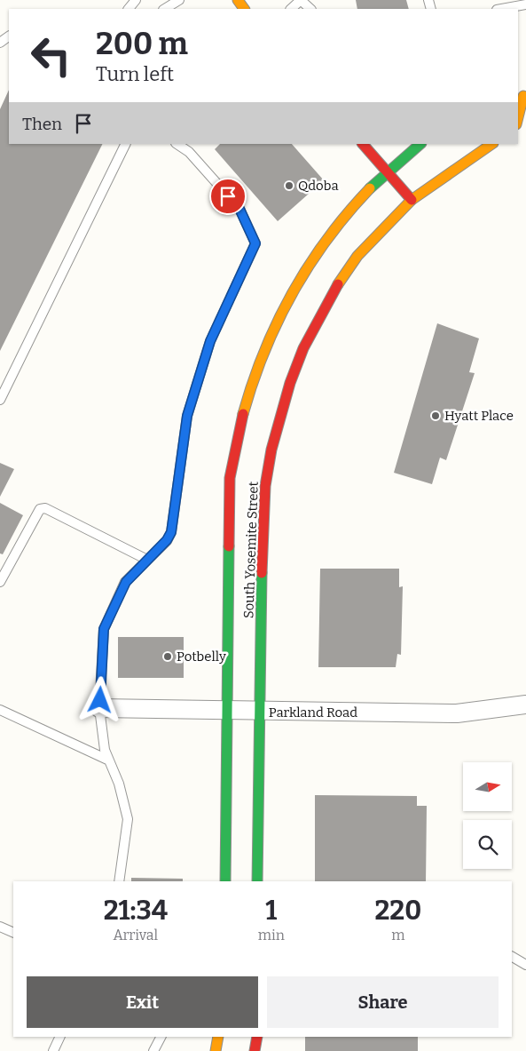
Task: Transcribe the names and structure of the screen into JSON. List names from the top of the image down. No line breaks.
{"streets":{"main road":["South Yosemite Street"],"street":["Parkland Road"]},"crossings":[["South Yosemite Street","Parkland Road"]],"places":["Qdoba","Hyatt Place","Potbelly"],"north":"right","page":{"turn":["200 m","Turn left"],"then":"Then","eta":["21:34","Arrival","1","min","220","m"],"buttons":["Exit","Share"]}}
